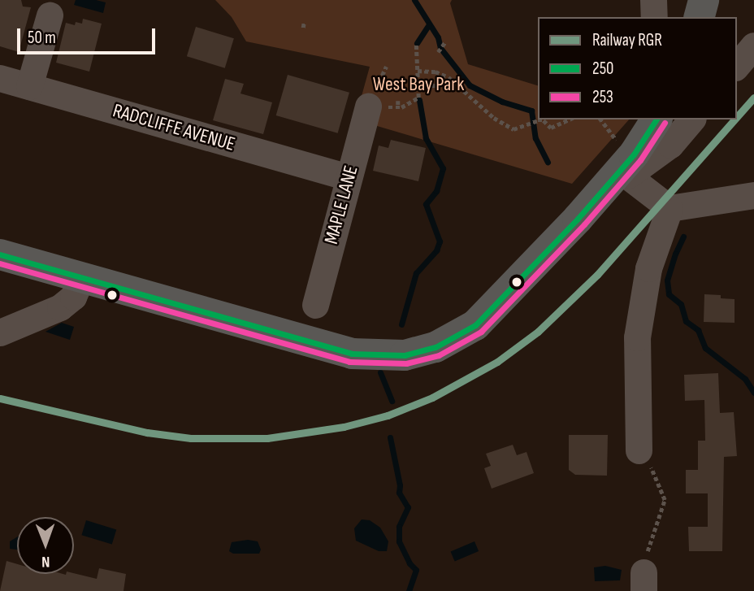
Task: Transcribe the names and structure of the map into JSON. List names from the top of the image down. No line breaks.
{"streets":{"street":["RADCLIFFE AVENUE","MAPLE LANE"]},"crossings":[["RADCLIFFE AVENUE","MAPLE LANE"]],"parks":["West Bay Park"],"lines":["rail line RGR","transit line 250","transit line 253"],"legend":["Railway RGR","250","253"],"scale_bar":"50 m","north":"bottom"}
